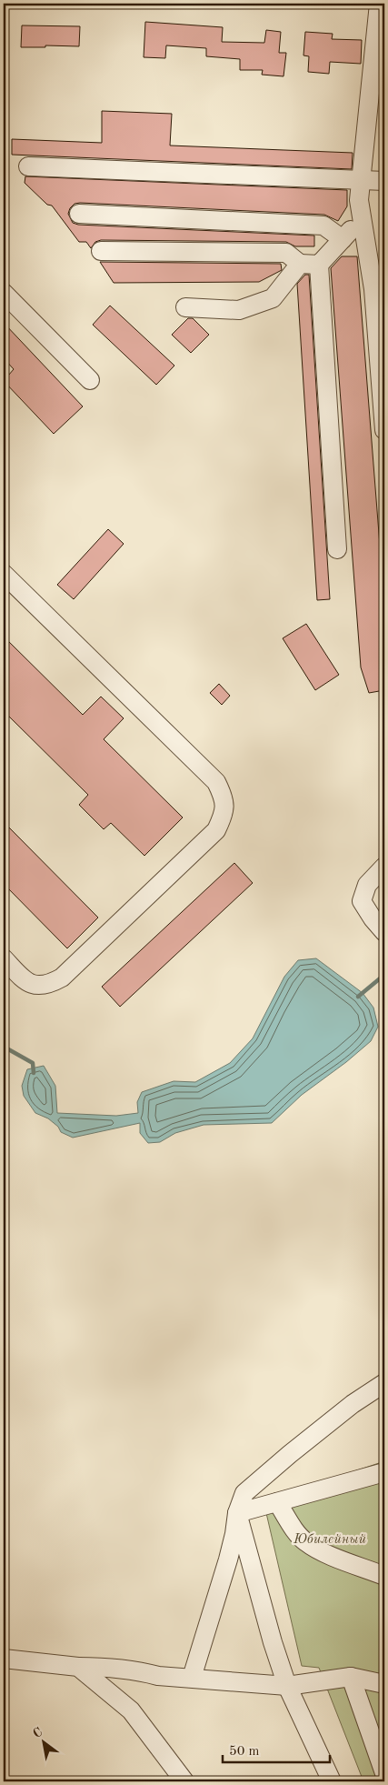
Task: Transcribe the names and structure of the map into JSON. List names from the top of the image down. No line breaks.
{"parks":["Юбилейный"],"scale_bar":"50 m","north":"top left"}
